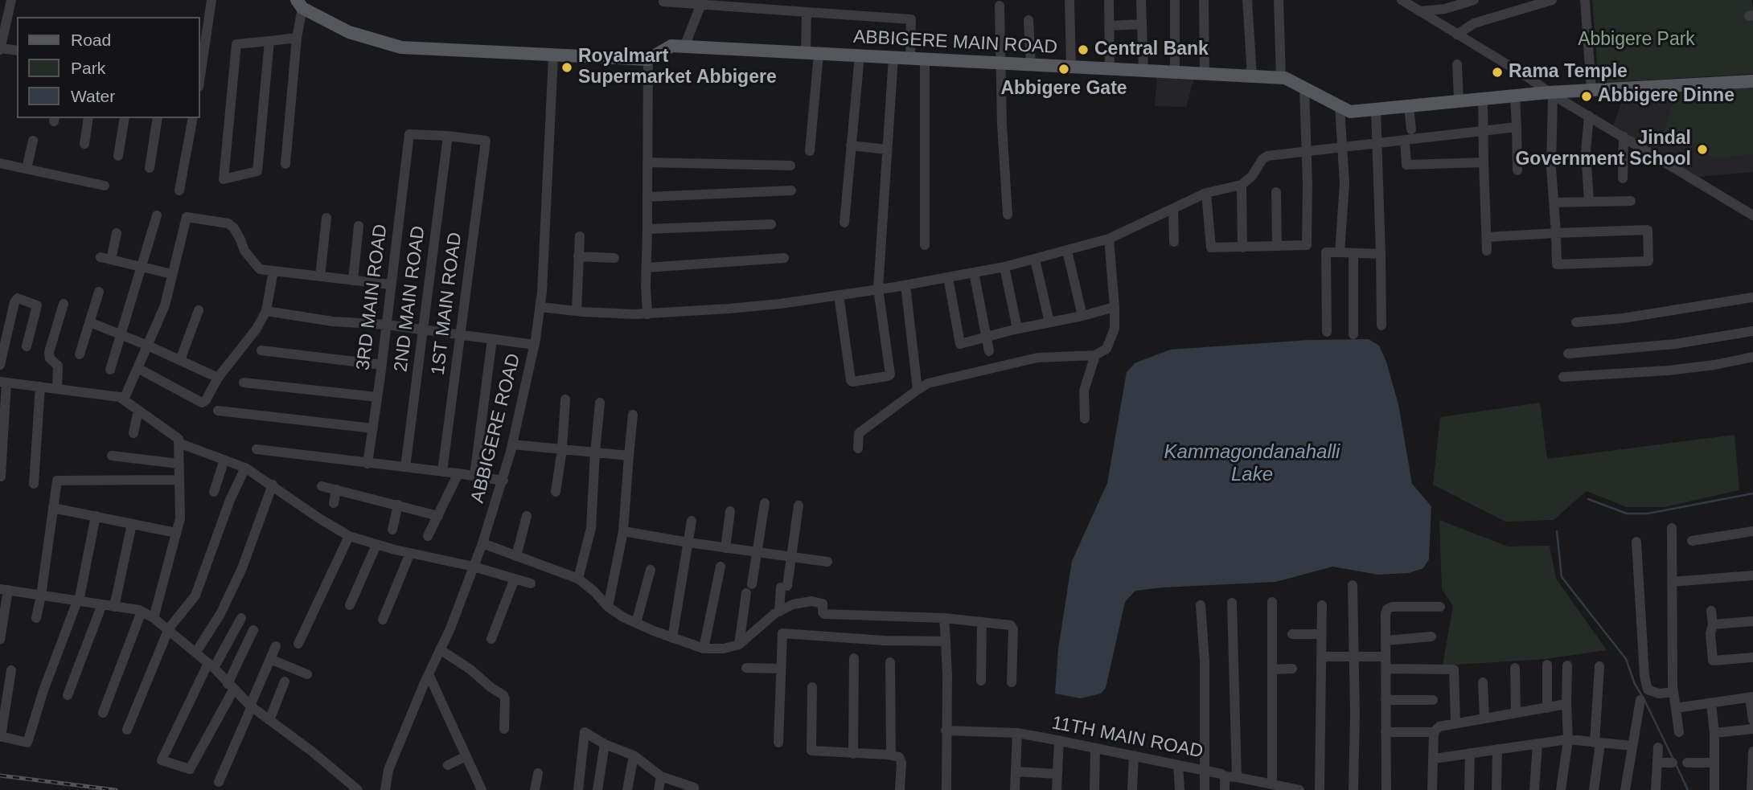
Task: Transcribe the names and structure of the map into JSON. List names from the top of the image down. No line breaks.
{"streets":{"main road":["ABBIGERE MAIN ROAD"],"street":["3RD MAIN ROAD","2ND MAIN ROAD","1ST MAIN ROAD","ABBIGERE ROAD","11TH MAIN ROAD"]},"crossings":[["3RD MAIN ROAD","2ND MAIN ROAD"],["3RD MAIN ROAD","1ST MAIN ROAD"],["2ND MAIN ROAD","1ST MAIN ROAD"]],"water":["Kammagondanahalli Lake"],"parks":["Abbigere Park"],"places":["Central Bank","Royalmart Supermarket Abbigere","Abbigere Gate","Rama Temple","Abbigere Dinne","Jindal Government School"],"legend":["Road","Park","Water"]}
